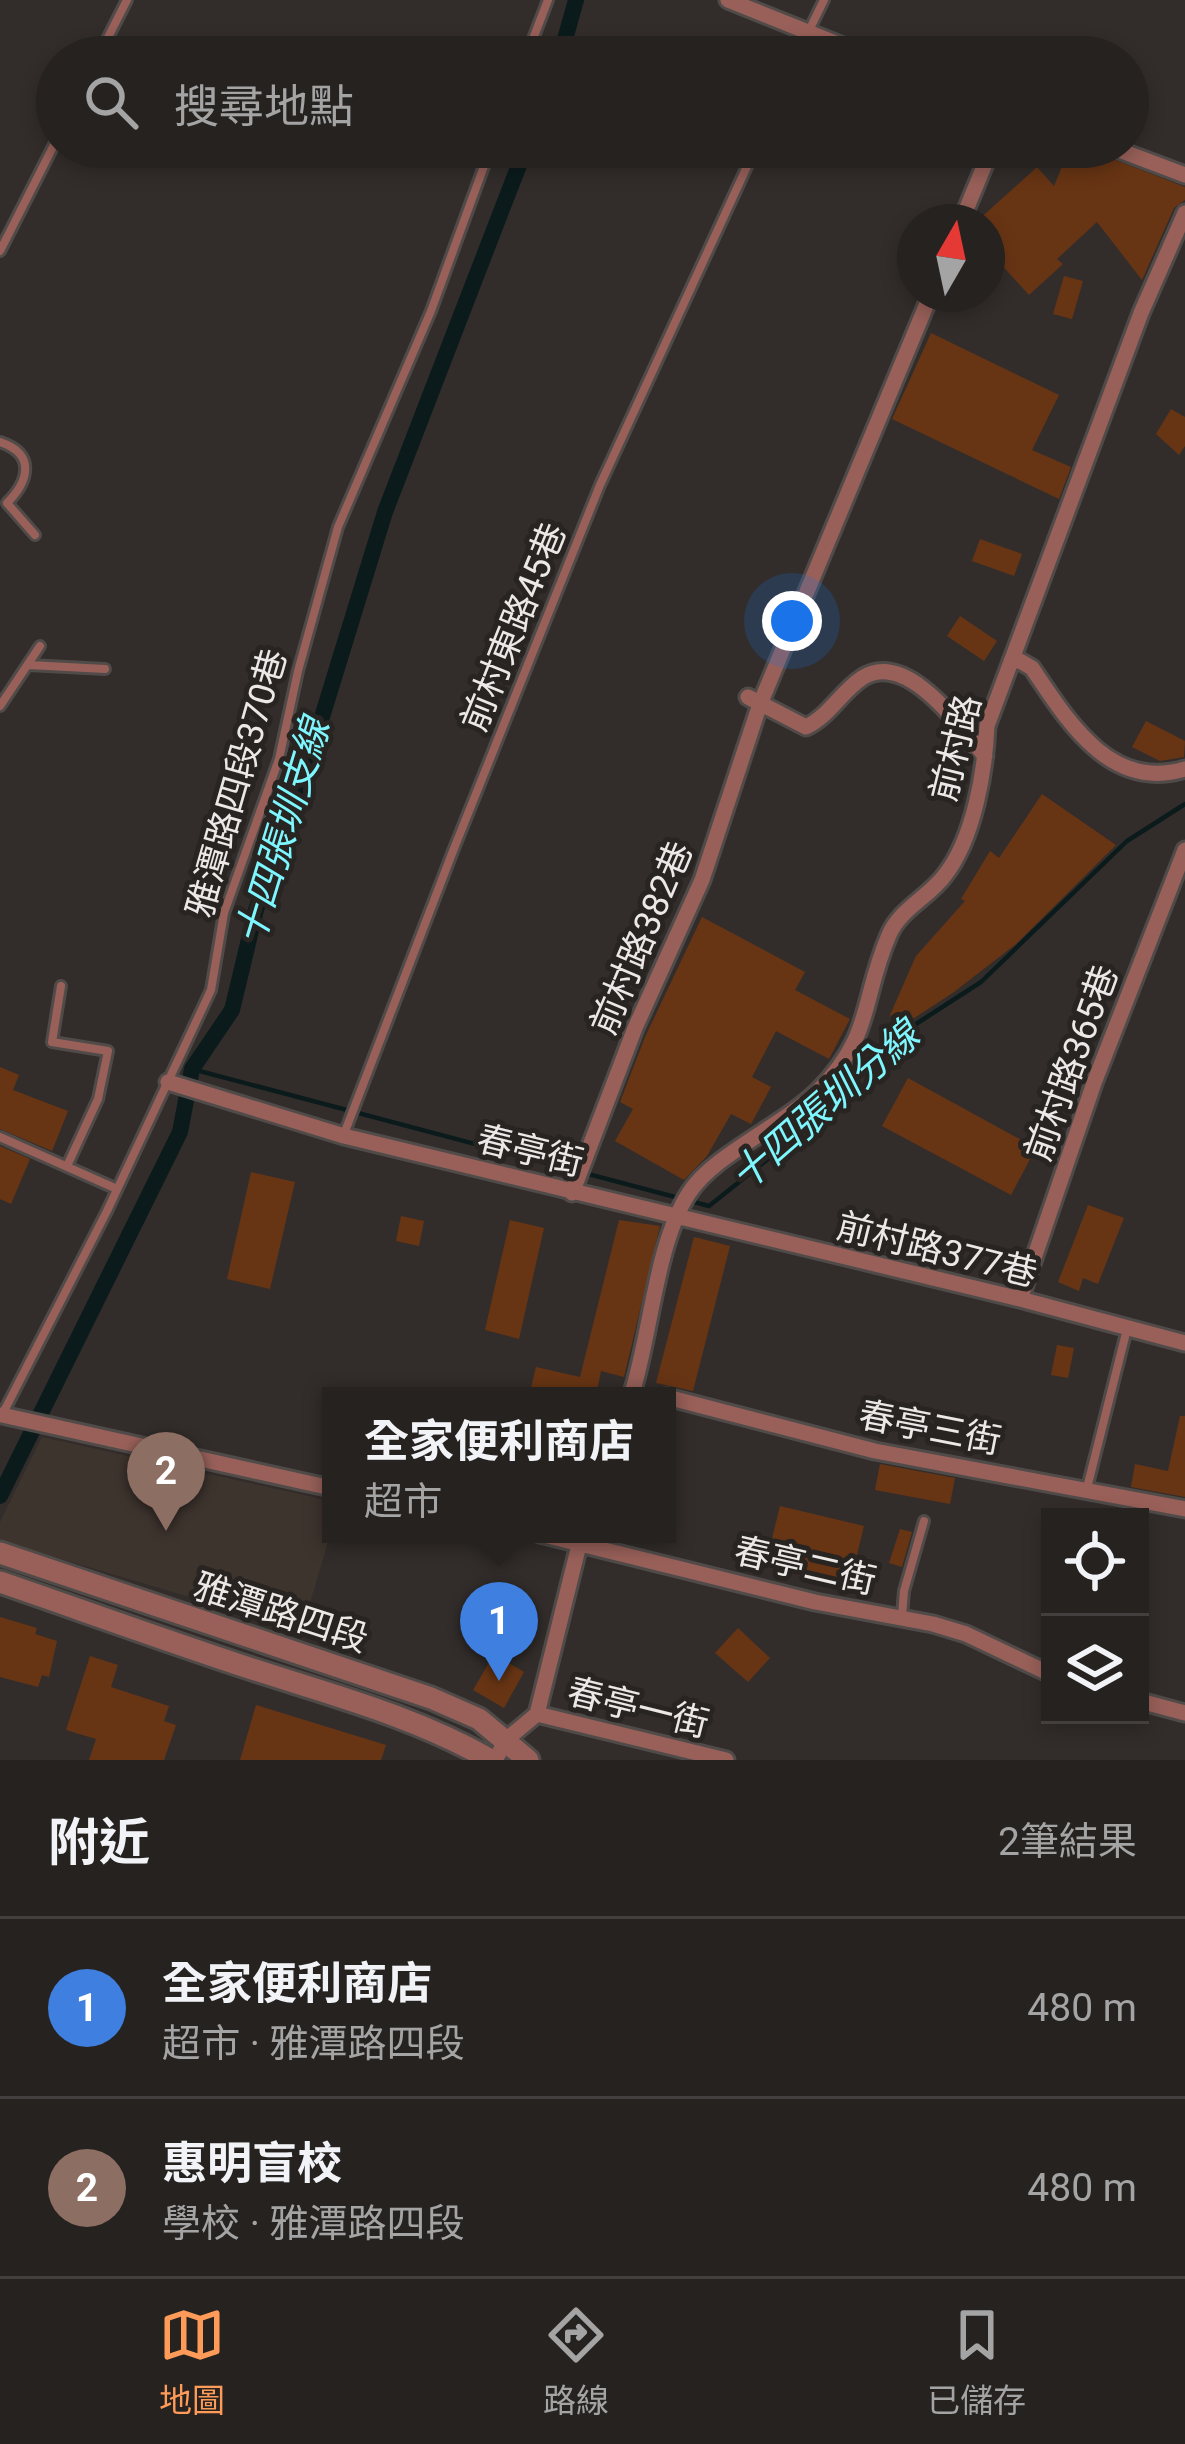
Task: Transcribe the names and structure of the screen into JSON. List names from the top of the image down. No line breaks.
{"streets":{"street":["前村路","前村路382巷","前村路365巷","春亭街","前村路377巷","春亭三街","春亭二街","雅潭路四段","春亭一街"],"lane":["前村東路45巷","雅潭路四段370巷"]},"crossings":[["前村東路45巷","春亭街"],["前村路","春亭街"],["前村路","前村路377巷"],["雅潭路四段370巷","春亭街"],["前村路382巷","春亭街"],["前村路365巷","前村路377巷"],["春亭街","前村路377巷"]],"water":["十四張圳支線","十四張圳分線"],"north":"top","page":{"search":"搜尋地點","popup":["全家便利商店","超市"],"pins":["2","1"],"heading":["附近","2筆結果"],"list":[{"mark":"1","name":"全家便利商店","note":"超市 · 雅潭路四段","value":"480 m"},{"mark":"2","name":"惠明盲校","note":"學校 · 雅潭路四段","value":"480 m"}],"nav":["地圖","路線","已儲存"]}}
